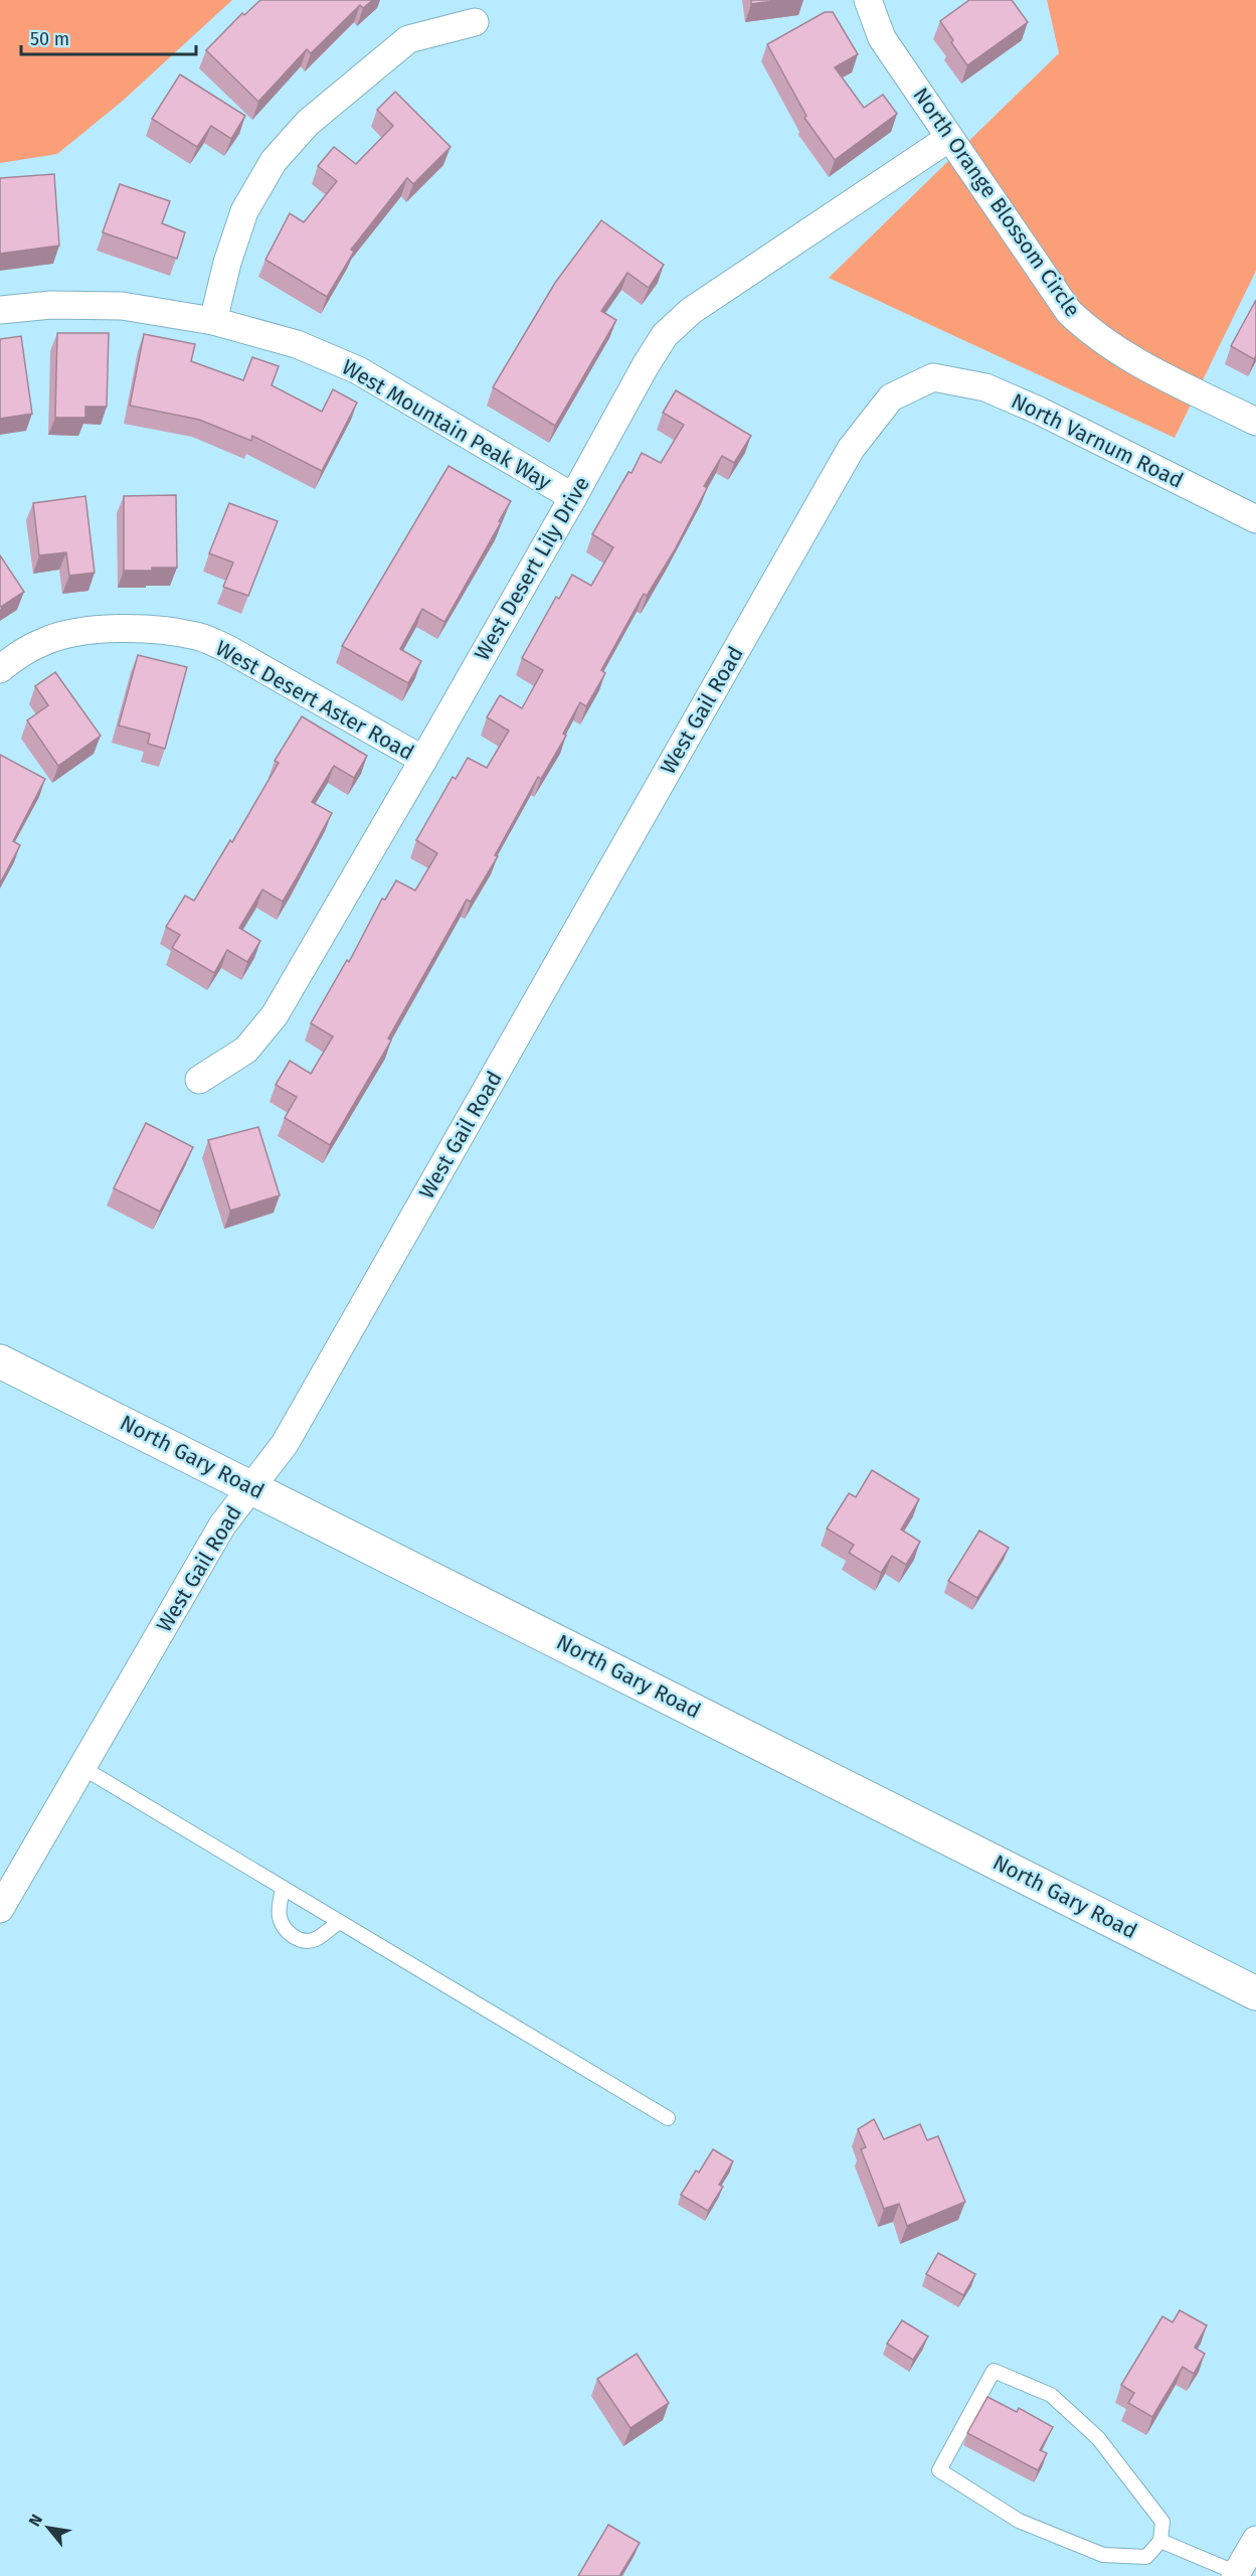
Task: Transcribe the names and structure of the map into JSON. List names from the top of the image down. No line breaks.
{"streets":{"street":["North Orange Blossom Circle","West Mountain Peak Way","North Varnum Road","West Desert Lily Drive","West Desert Aster Road","West Gail Road","North Gary Road"]},"crossings":[["North Orange Blossom Circle","West Desert Lily Drive"],["West Mountain Peak Way","West Desert Lily Drive"],["North Varnum Road","West Gail Road"],["West Desert Lily Drive","West Desert Aster Road"],["West Gail Road","North Gary Road"]],"scale_bar":"50 m","north":"top left"}
